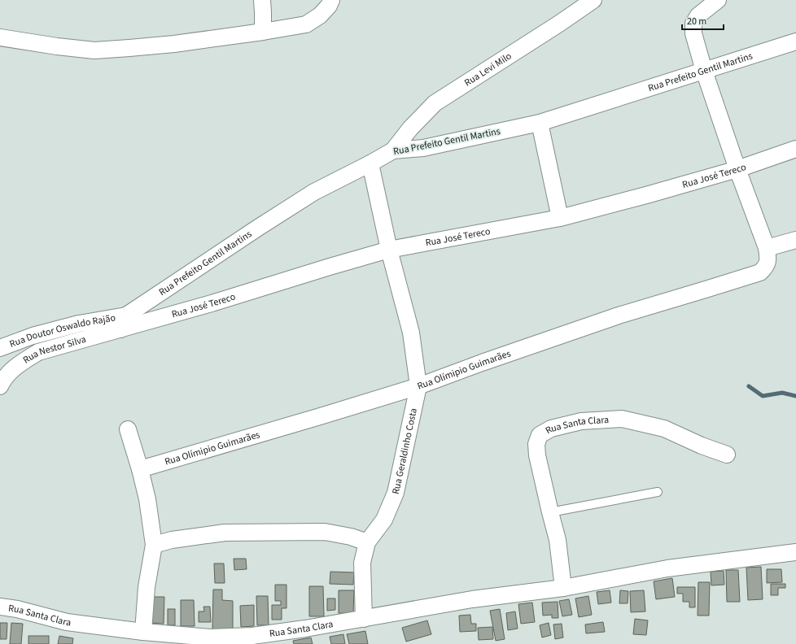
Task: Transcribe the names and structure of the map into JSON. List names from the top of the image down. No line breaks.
{"streets":{"street":["Rua Levi Milo","Rua Prefeito Gentil Martins","Rua José Tereco","Rua Doutor Oswaldo Rajão","Rua Nestor Silva","Rua Olímipio Guimarães","Rua Santa Clara","Rua Geraldinho Costa"]},"crossings":[["Rua Levi Milo","Rua Prefeito Gentil Martins"],["Rua Prefeito Gentil Martins","Rua José Tereco"],["Rua Prefeito Gentil Martins","Rua Doutor Oswaldo Rajão"],["Rua Prefeito Gentil Martins","Rua Nestor Silva"],["Rua Prefeito Gentil Martins","Rua Olímipio Guimarães"],["Rua Prefeito Gentil Martins","Rua Geraldinho Costa"],["Rua José Tereco","Rua Doutor Oswaldo Rajão"],["Rua José Tereco","Rua Nestor Silva"],["Rua José Tereco","Rua Olímipio Guimarães"],["Rua José Tereco","Rua Geraldinho Costa"],["Rua Doutor Oswaldo Rajão","Rua Nestor Silva"],["Rua Olímipio Guimarães","Rua Geraldinho Costa"],["Rua Santa Clara","Rua Geraldinho Costa"]],"scale_bar":"20 m"}
